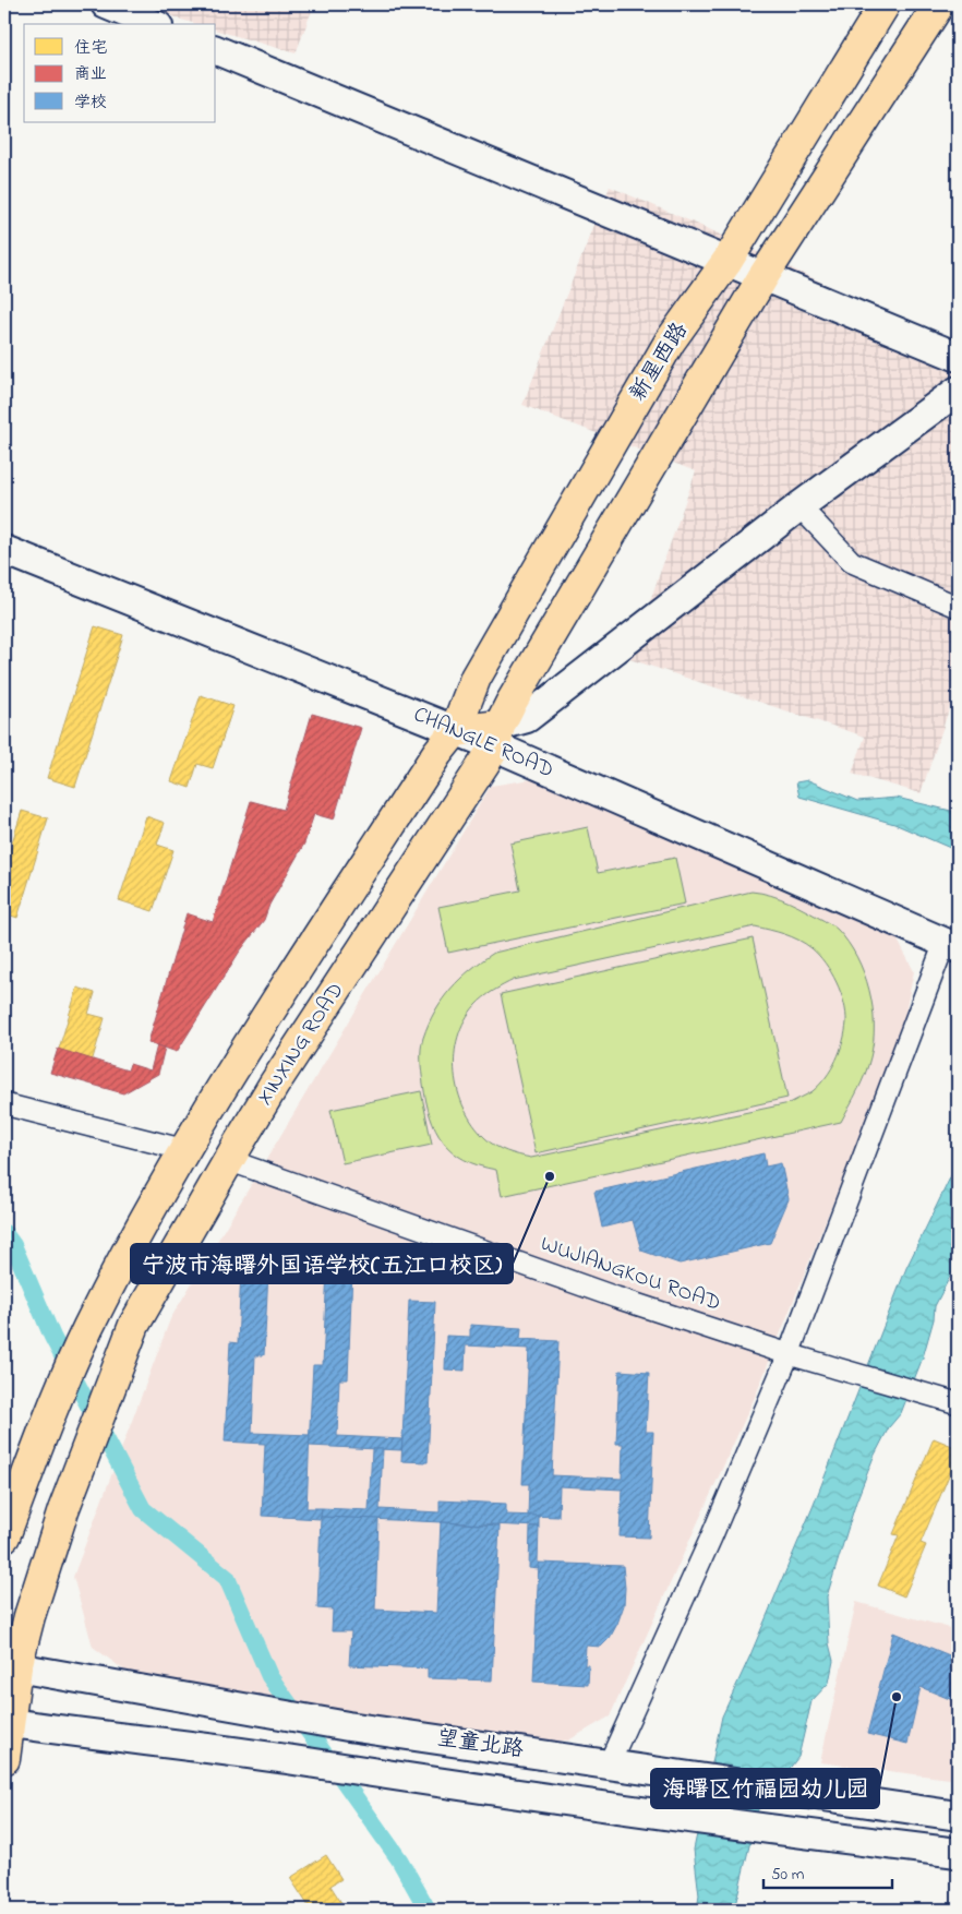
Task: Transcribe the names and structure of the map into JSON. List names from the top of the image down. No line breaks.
{"streets":{"main road":["新星西路","XINXING ROAD"],"street":["CHANGLE ROAD","WUJIANGKOU ROAD","望童北路"]},"crossings":[["新星西路","CHANGLE ROAD"],["新星西路","XINXING ROAD"],["CHANGLE ROAD","XINXING ROAD"],["XINXING ROAD","WUJIANGKOU ROAD"],["XINXING ROAD","望童北路"]],"places":["宁波市海曙外国语学校(五江口校区)","海曙区竹福园幼儿园"],"legend":["住宅","商业","学校"],"scale_bar":"50 m"}
